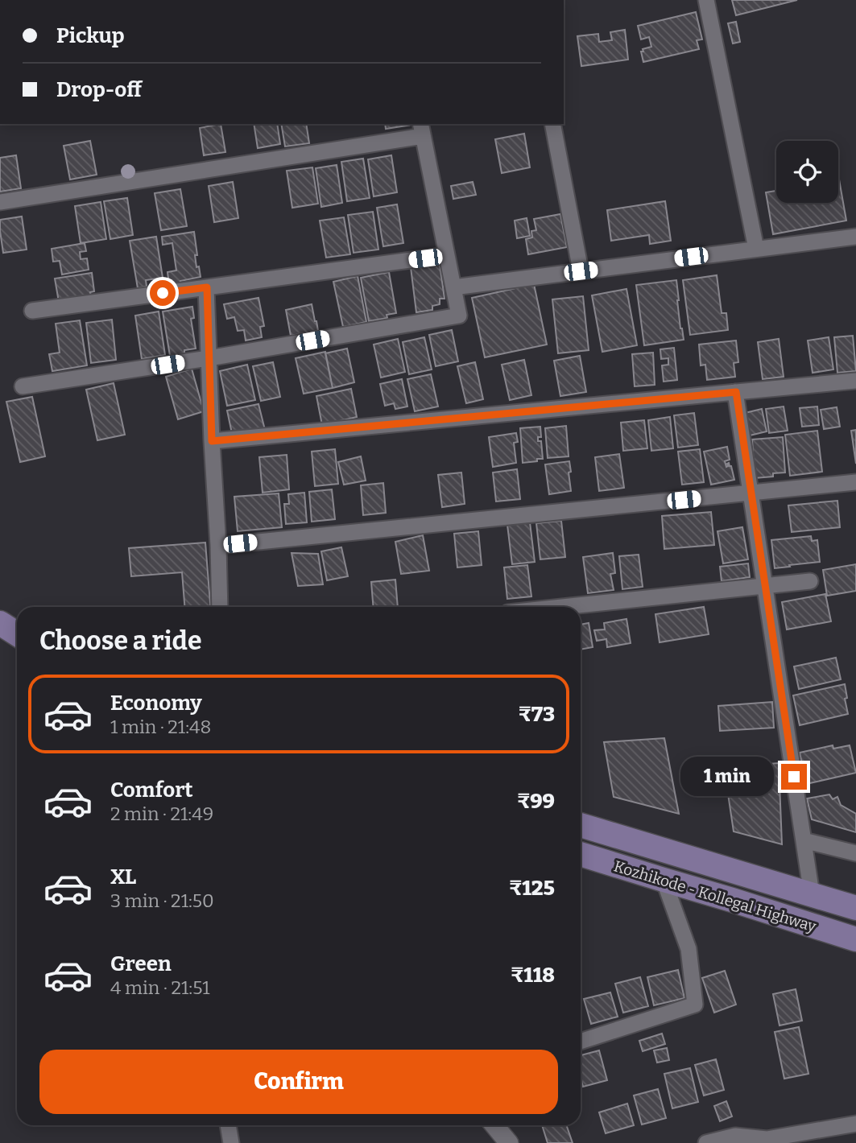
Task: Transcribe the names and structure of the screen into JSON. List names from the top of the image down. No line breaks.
{"streets":{"main road":["Kozhikode - Kollegal Highway"]},"page":{"banner":["Pickup","Drop-off"],"heading":"Choose a ride","list":[{"name":"Economy","note":"1 min · 21:48","value":"₹73"},{"name":"Comfort","note":"2 min · 21:49","value":"₹99"},{"name":"XL","note":"3 min · 21:50","value":"₹125"},{"name":"Green","note":"4 min · 21:51","value":"₹118"}],"bubble":"1 min","buttons":"Confirm"}}
